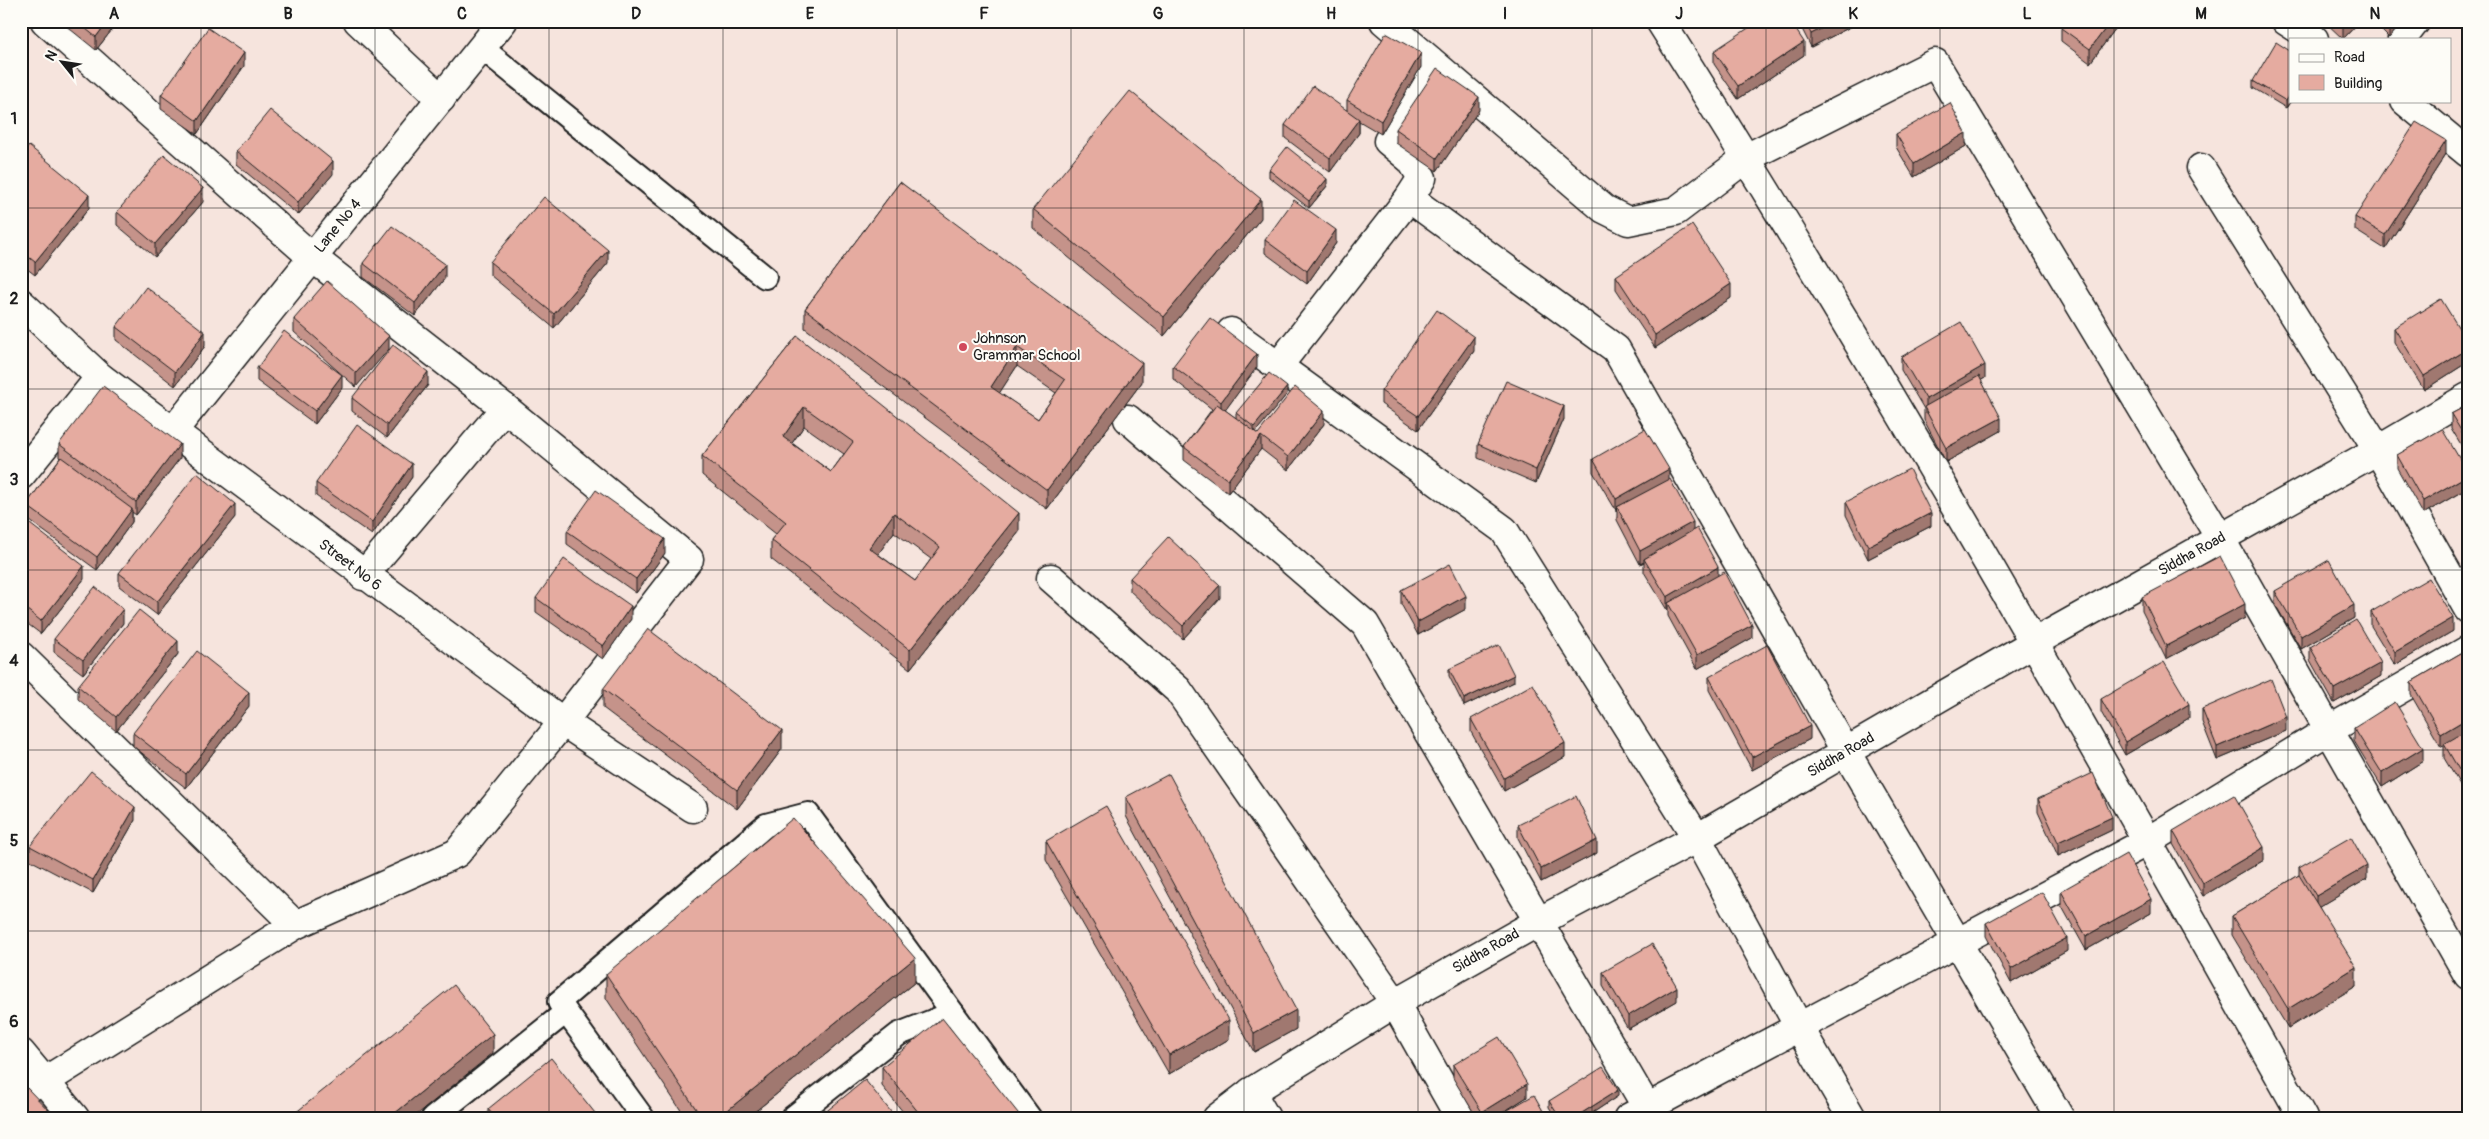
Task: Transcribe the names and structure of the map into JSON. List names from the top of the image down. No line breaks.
{"streets":{"street":["Lane No 4","Siddha Road","Street No 6"]},"crossings":[["Lane No 4","Street No 6"]],"places":["Johnson Grammar School"],"legend":["Road","Building"],"north":"top left","grid":{"columns":["A","B","C","D","E","F","G","H","I","J","K","L","M","N"],"rows":["1","2","3","4","5","6"]}}
